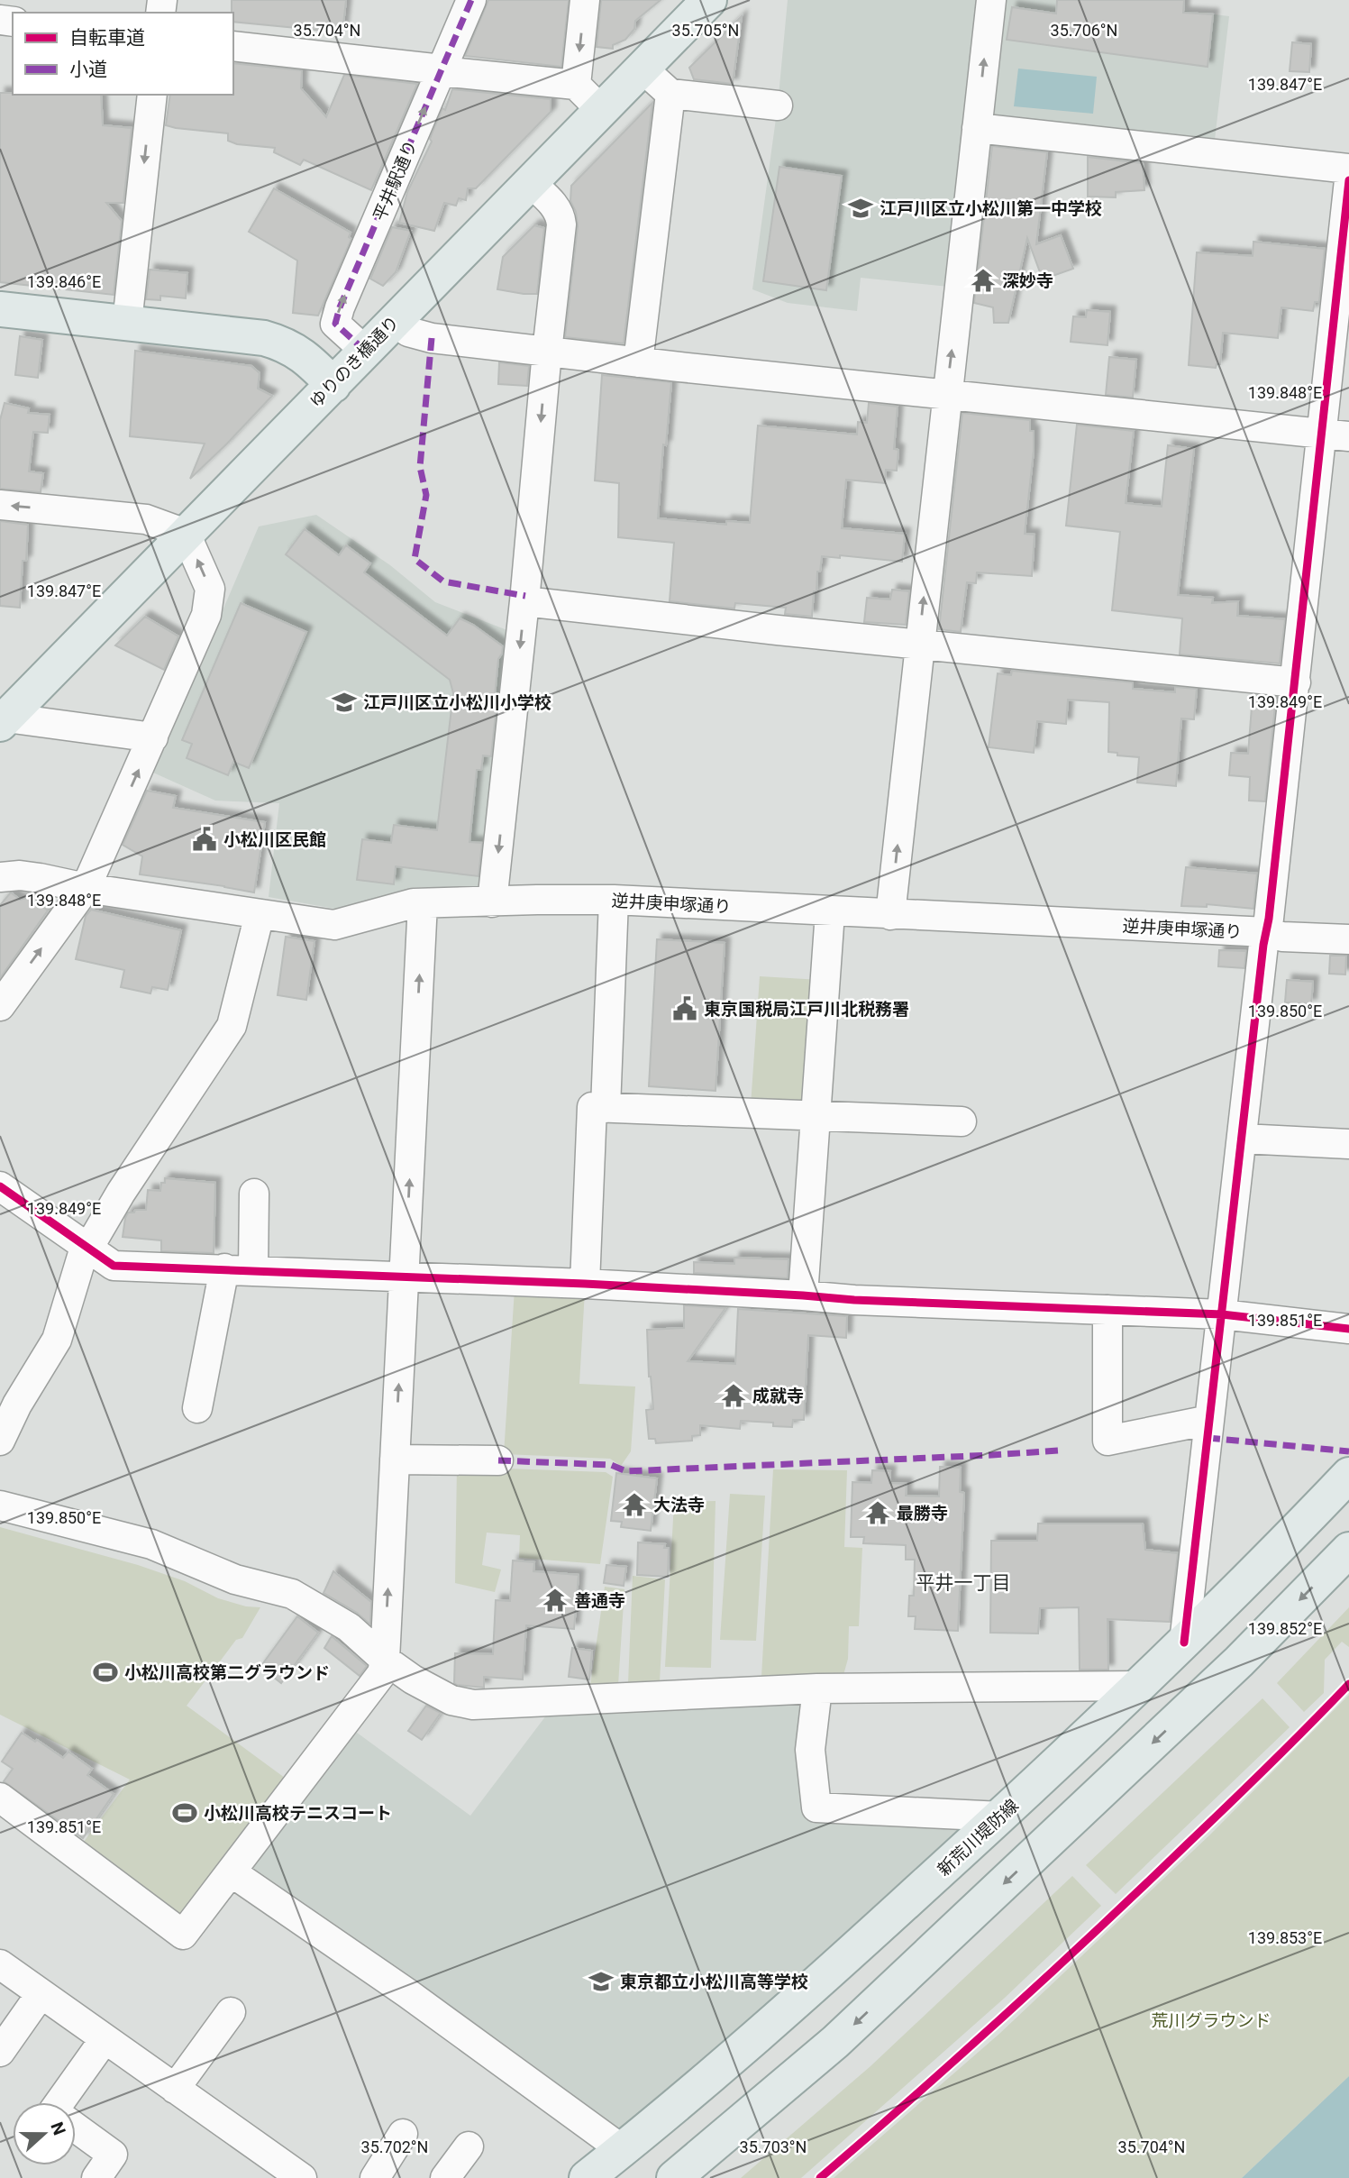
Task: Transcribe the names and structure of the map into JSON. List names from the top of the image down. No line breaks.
{"streets":{"main road":["ゆりのき橋通り","新荒川堤防線"],"street":["平井駅通り","逆井庚申塚通り"]},"crossings":[["平井駅通り","ゆりのき橋通り"]],"districts":["平井一丁目"],"parks":["荒川グラウンド"],"places":{"school or university":["江戸川区立小松川第一中学校","江戸川区立小松川小学校","東京都立小松川高等学校"],"temple":["深妙寺","成就寺","大法寺","最勝寺","善通寺"],"public building":["小松川区民館","東京国税局江戸川北税務署"],"sports":["小松川高校第二グラウンド","小松川高校テニスコート"]},"legend":["自転車道","小道"],"north":"right","coordinates":["35.705°N","35.706°N","35.704°N","139.847°E","139.846°E","139.848°E","139.849°E","139.850°E","139.851°E","139.852°E","139.853°E","35.702°N","35.703°N"]}
